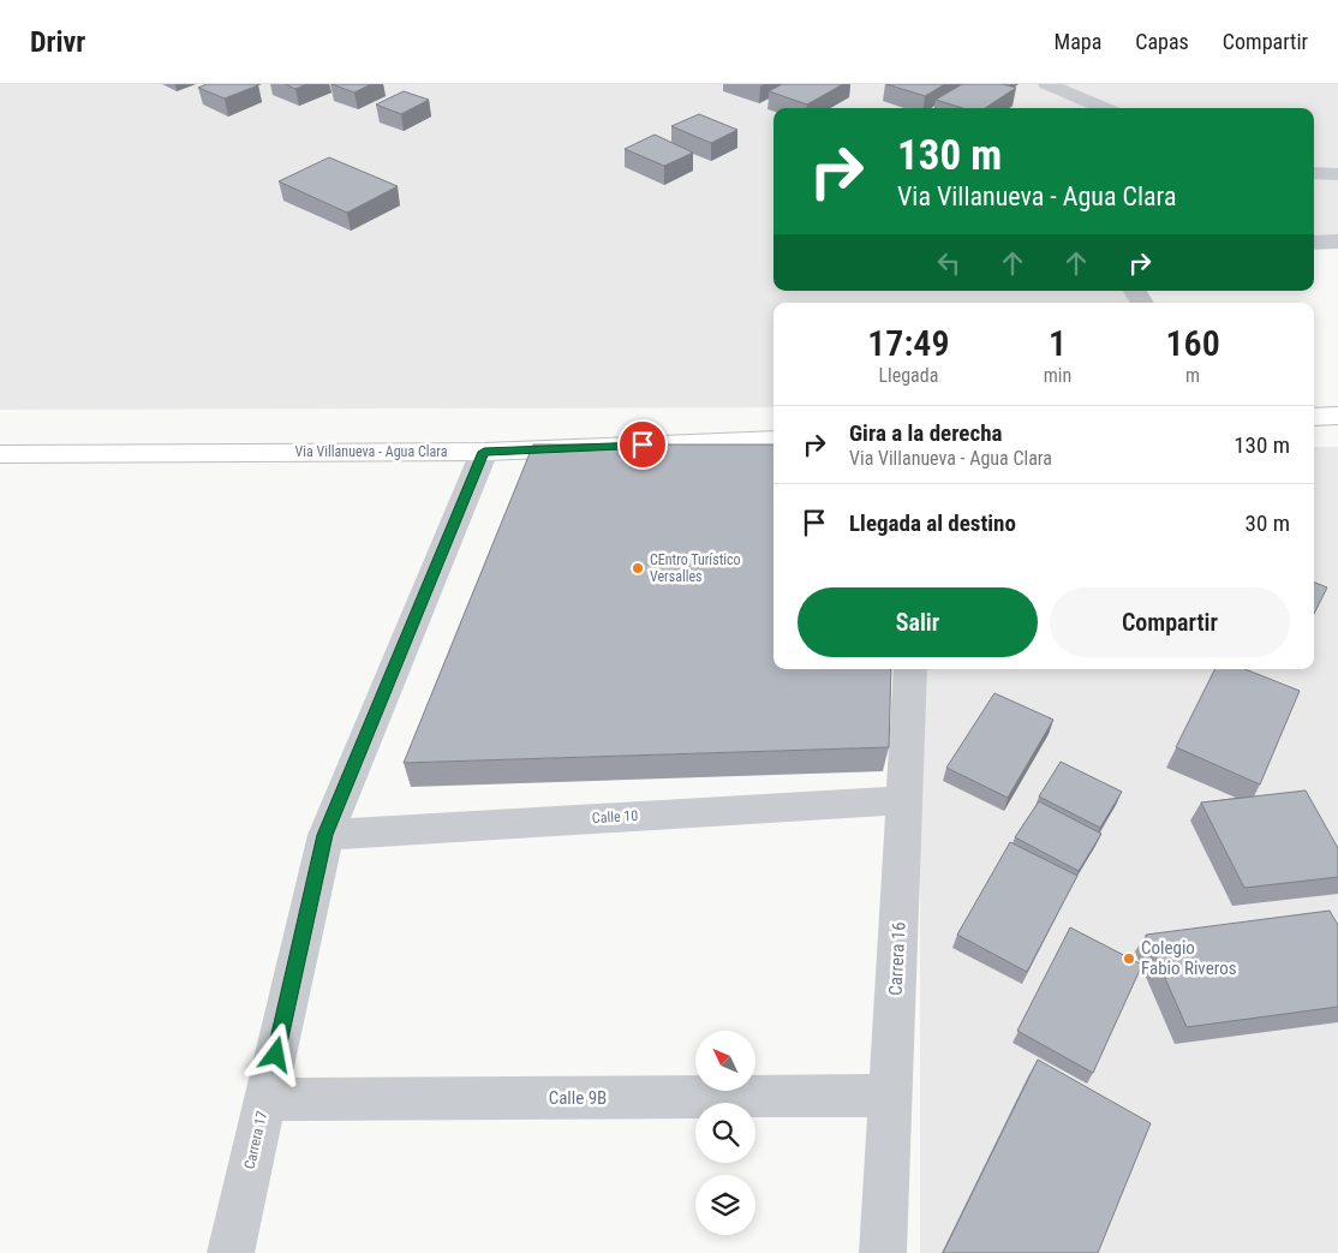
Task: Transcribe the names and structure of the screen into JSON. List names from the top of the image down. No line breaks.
{"streets":{"highway":["Via Villanueva - Agua Clara"],"street":["Calle 10","Carrera 16","Calle 9B","Carrera 17"]},"crossings":[["Via Villanueva - Agua Clara","Carrera 17"],["Calle 10","Carrera 16"],["Calle 10","Carrera 17"],["Carrera 16","Calle 9B"],["Calle 9B","Carrera 17"]],"places":["CEntro Turístico Versalles","Colegio Fabio Riveros"],"north":"top left","page":{"header":"Drivr","nav":["Mapa","Capas","Compartir"],"turn":["130 m","Via Villanueva - Agua Clara"],"eta":["17:49","Llegada","1","min","160","m"],"list":[{"name":"Gira a la derecha","note":"Via Villanueva - Agua Clara","value":"130 m"},{"name":"Llegada al destino","value":"30 m"}],"buttons":["Salir","Compartir"]}}
